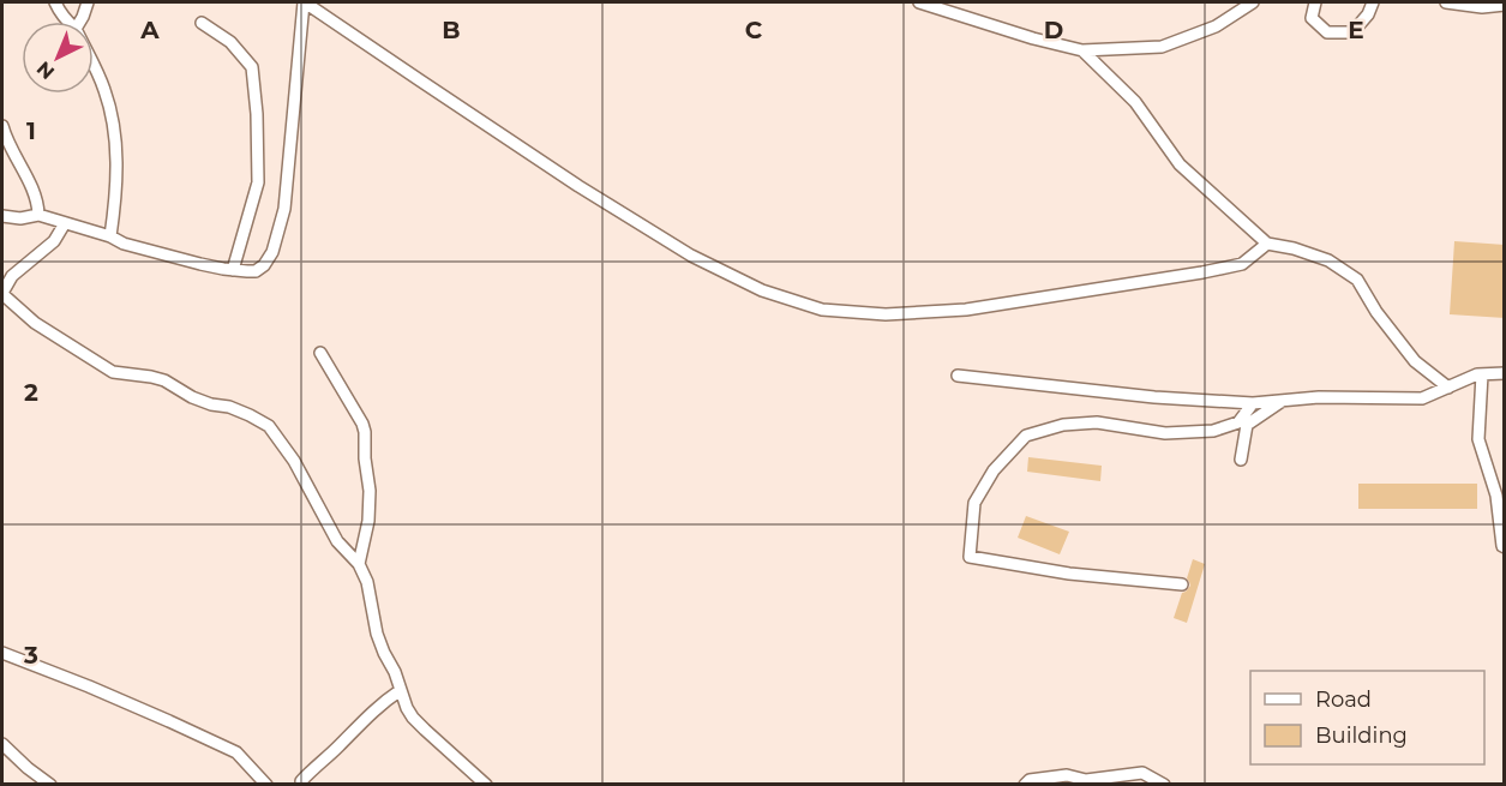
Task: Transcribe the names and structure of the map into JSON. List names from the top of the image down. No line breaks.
{"legend":["Road","Building"],"north":"bottom left","grid":{"columns":["A","B","C","D","E"],"rows":["1","2","3"]}}
